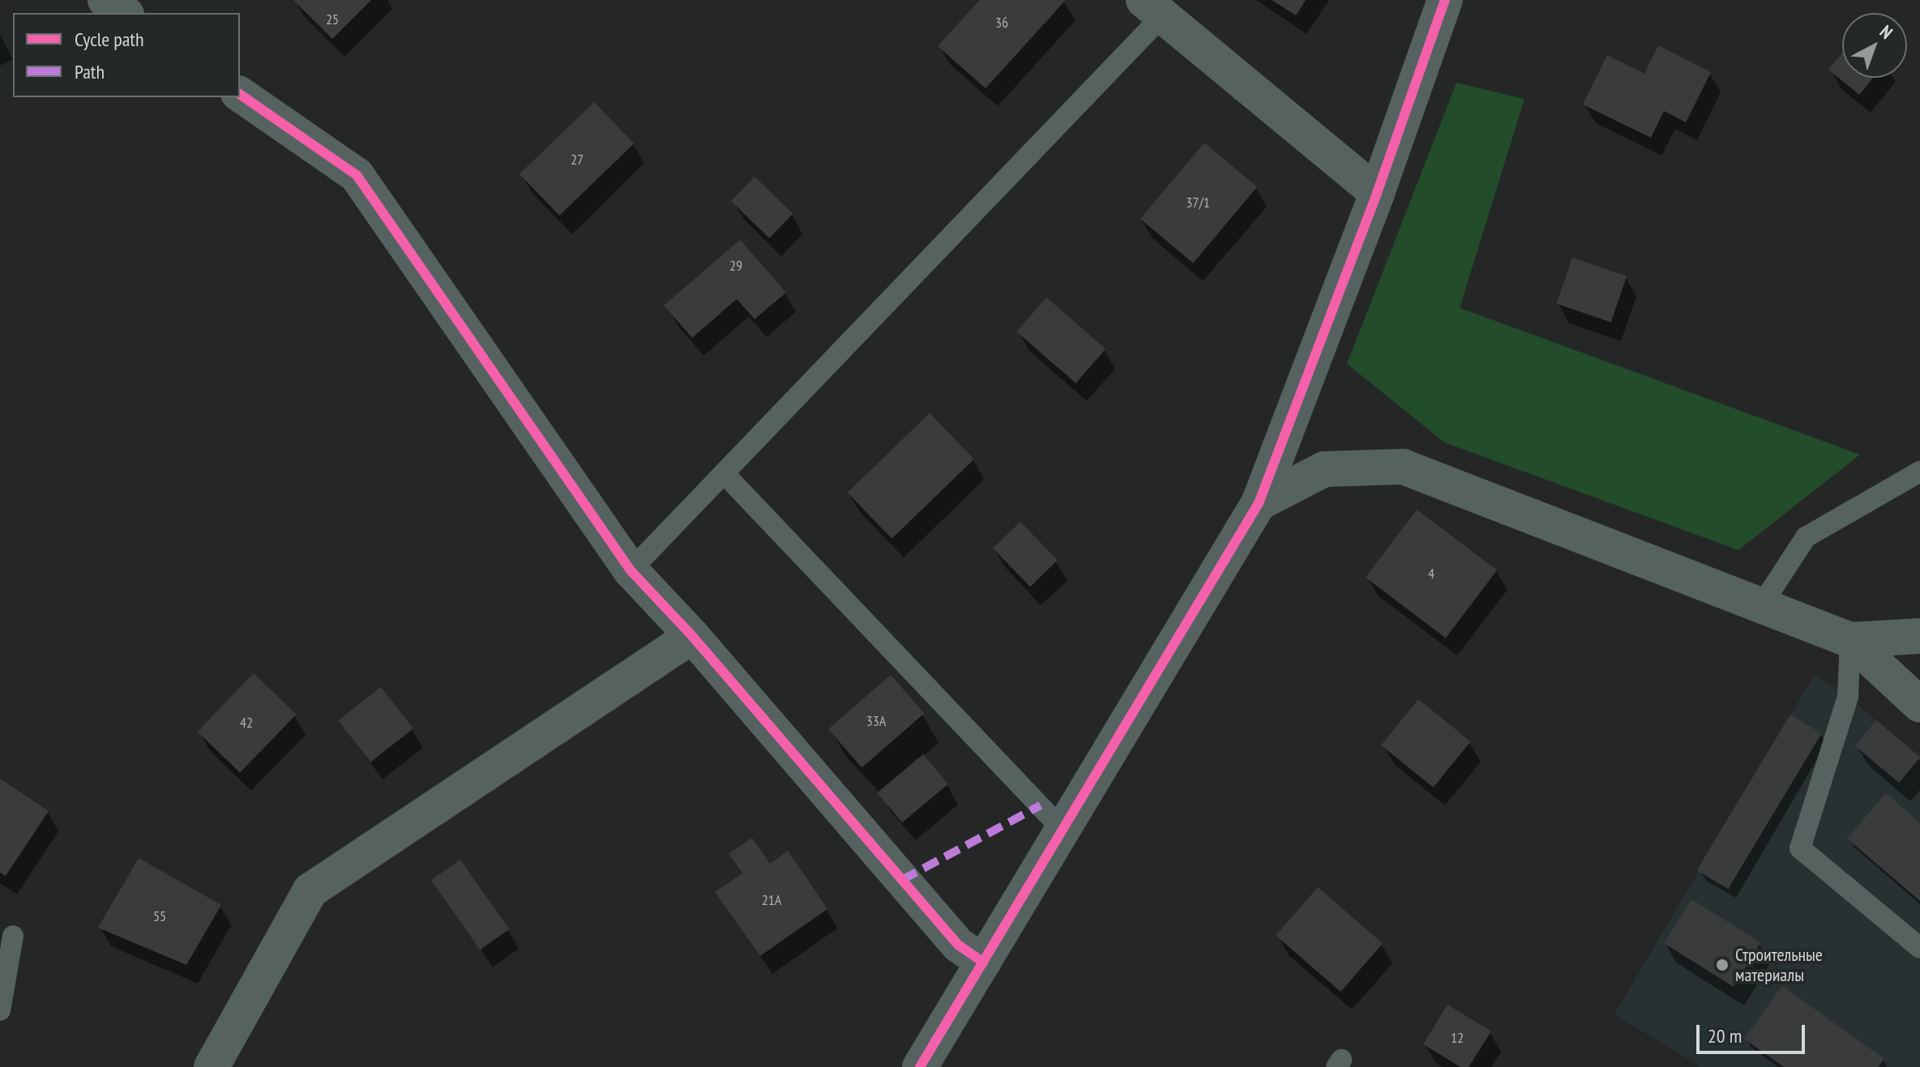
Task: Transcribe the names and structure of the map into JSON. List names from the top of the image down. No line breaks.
{"places":["Строительные материалы"],"house_numbers":["25","36","27","37/1","29","4","33А","42","21А","55","12"],"legend":["Cycle path","Path"],"scale_bar":"20 m","north":"top right"}
